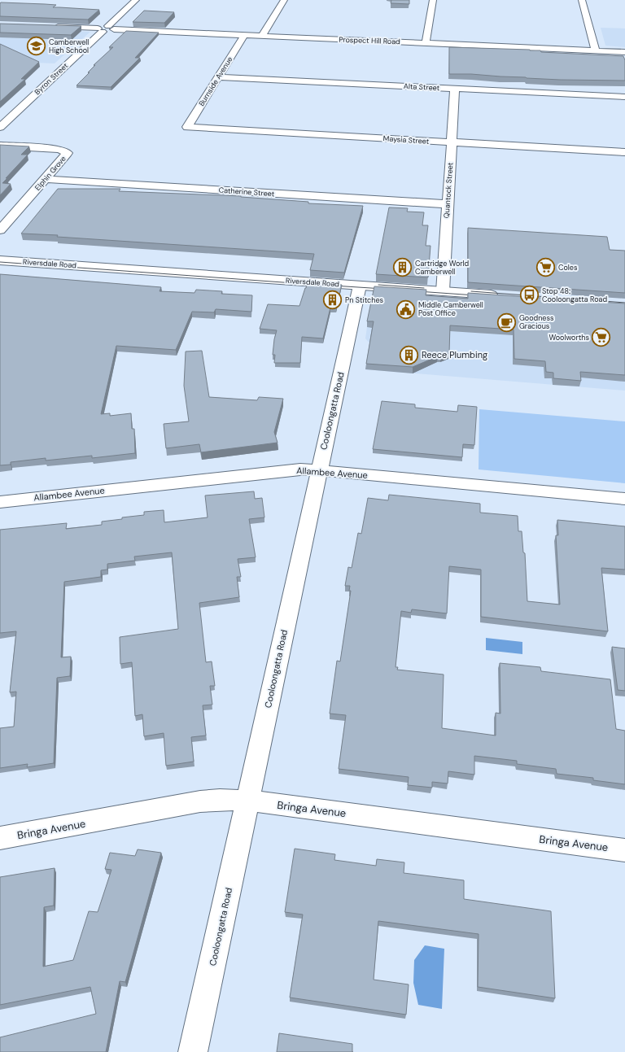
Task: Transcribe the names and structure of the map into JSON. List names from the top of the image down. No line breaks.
{"streets":{"street":["Prospect Hill Road","Byron Street","Burnside Avenue","Alta Street","Maysia Street","Elphin Grove","Quantock Street","Catherine Street","Riversdale Road","Cooloongatta Road","Allambee Avenue","Bringa Avenue"]},"crossings":[["Prospect Hill Road","Byron Street"],["Prospect Hill Road","Burnside Avenue"],["Burnside Avenue","Alta Street"],["Burnside Avenue","Maysia Street"],["Alta Street","Quantock Street"],["Maysia Street","Quantock Street"],["Elphin Grove","Catherine Street"],["Quantock Street","Catherine Street"],["Quantock Street","Riversdale Road"],["Riversdale Road","Cooloongatta Road"],["Cooloongatta Road","Allambee Avenue"],["Cooloongatta Road","Bringa Avenue"]],"places":{"school or university":["Camberwell High School"],"building":["Cartridge World Camberwell","Pn Stitches","Reece Plumbing"],"supermarket":["Coles","Woolworths"],"bus stop":["Stop 48: Cooloongatta Road"],"public building":["Middle Camberwell Post Office"],"cafe":["Goodness Gracious"]}}
